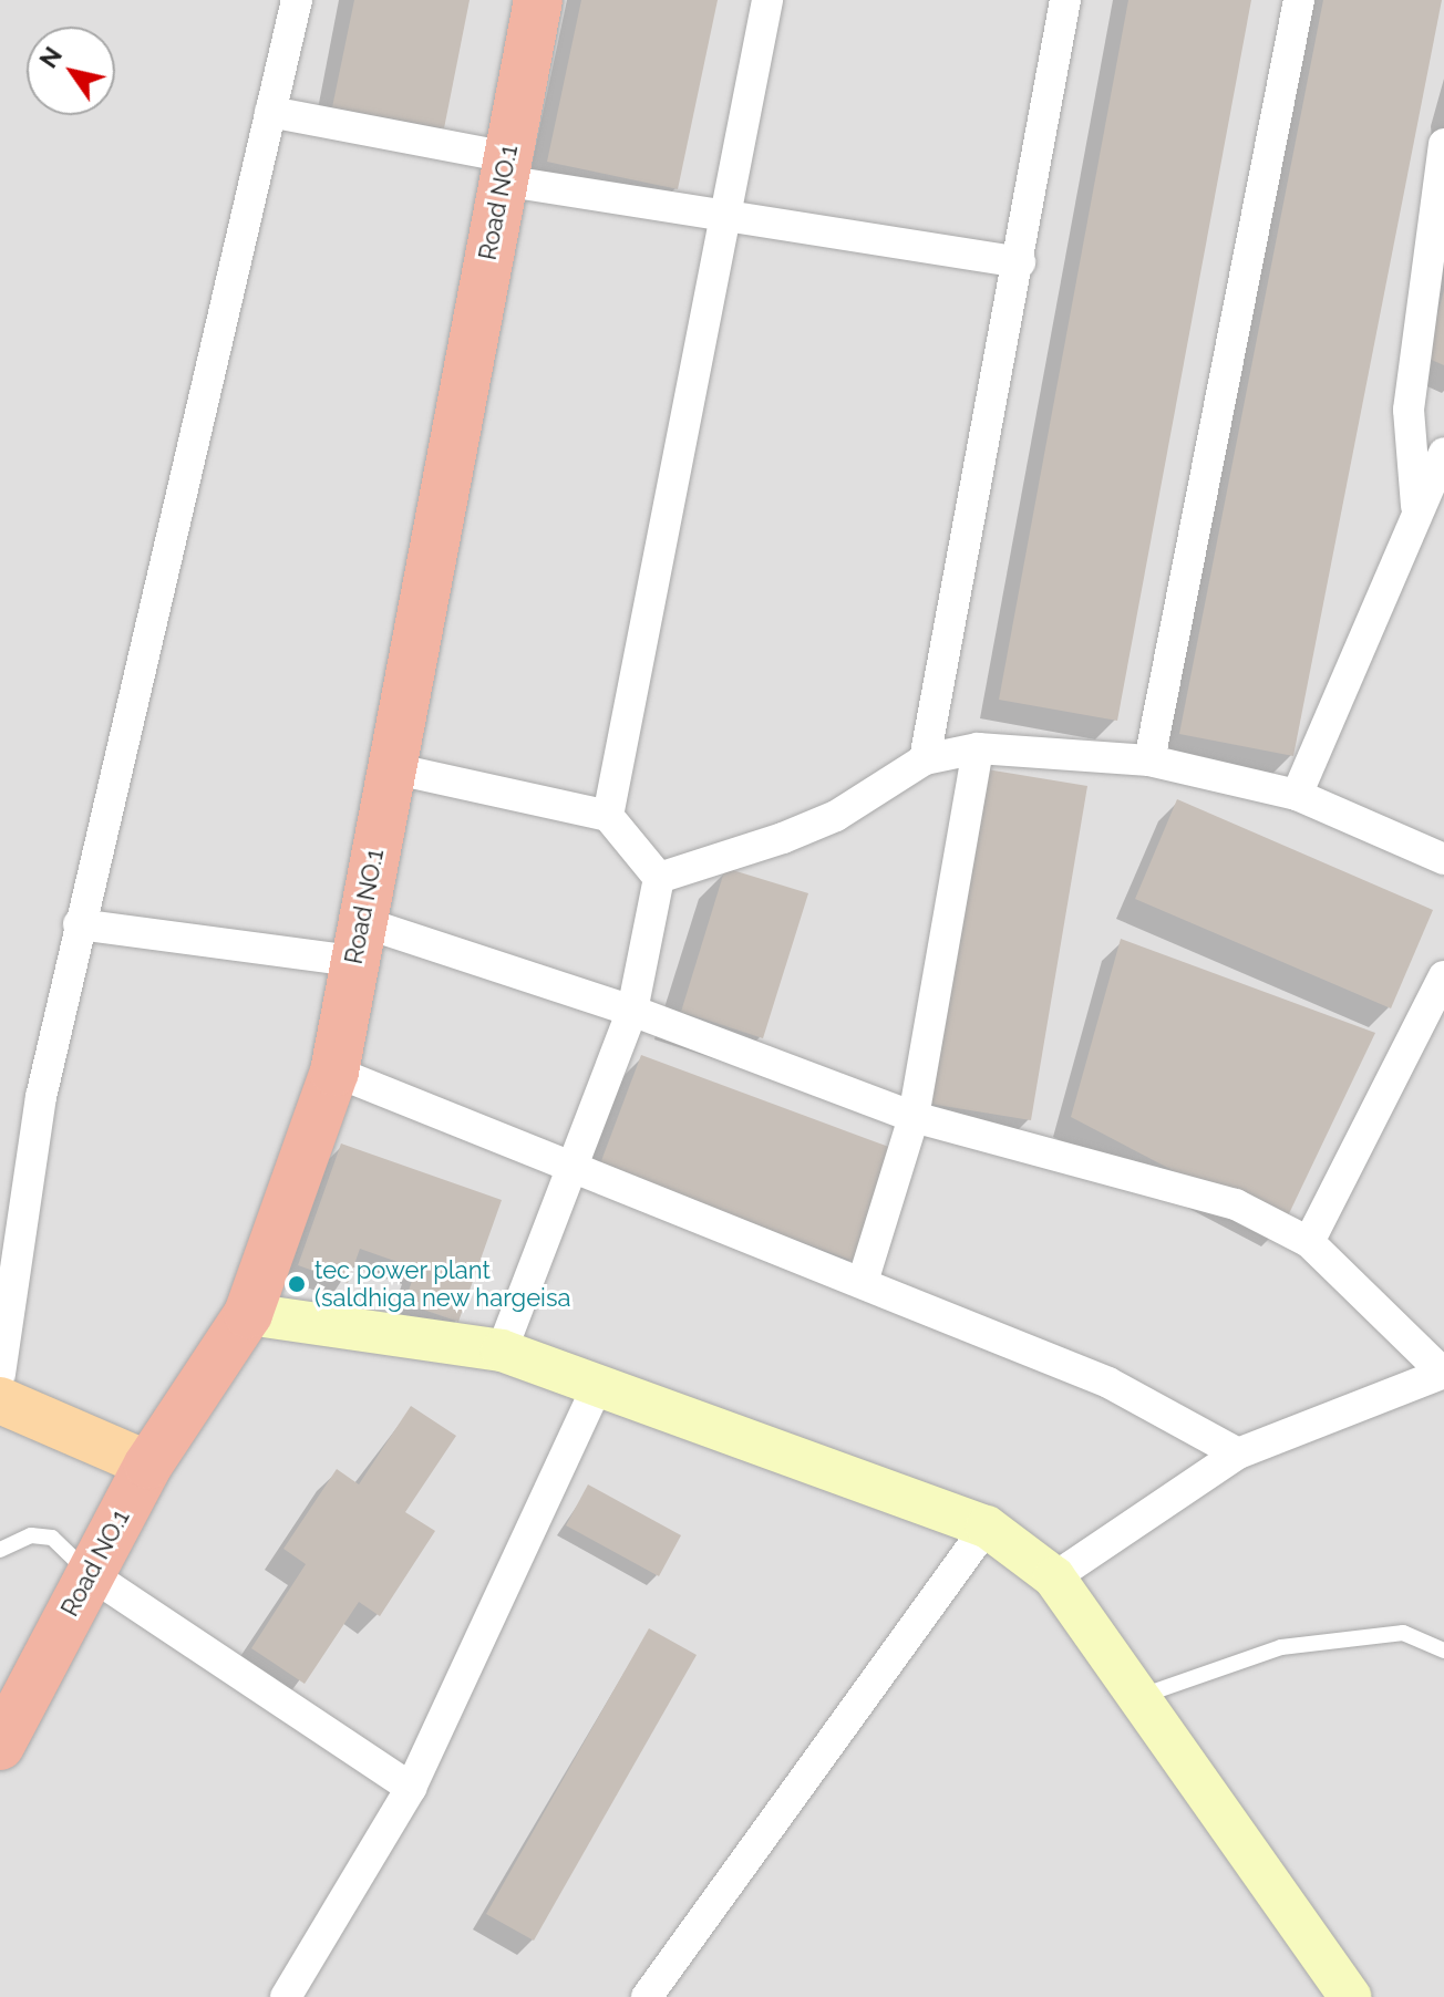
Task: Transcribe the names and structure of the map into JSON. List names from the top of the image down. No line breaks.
{"streets":{"highway":["Road NO.1"]},"places":["tec power plant (saldhiga new hargeisa"],"north":"top left"}
